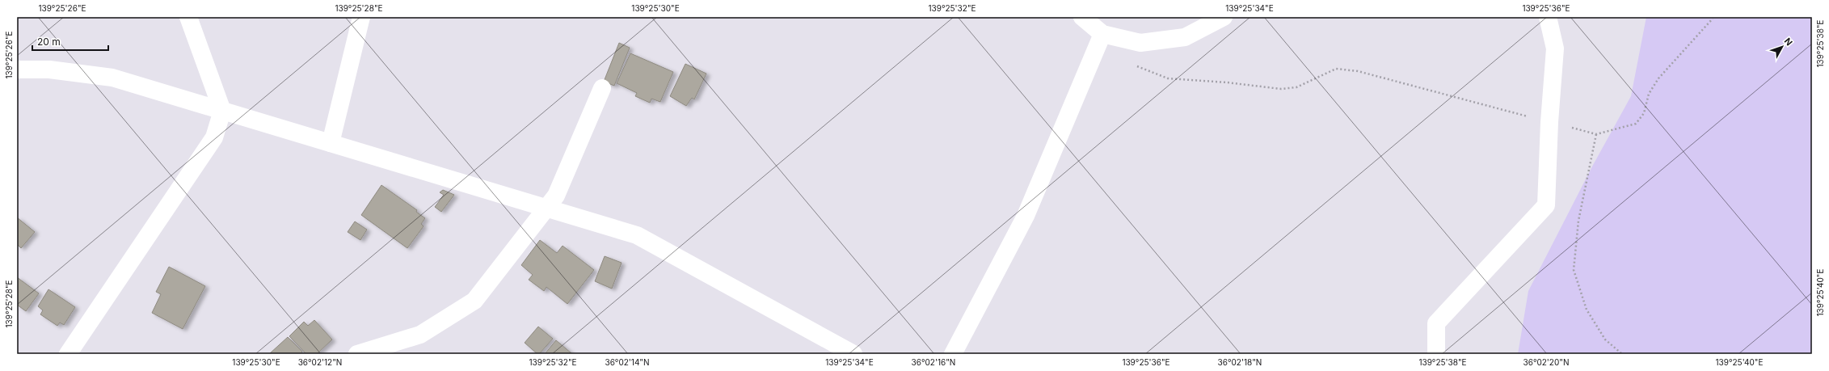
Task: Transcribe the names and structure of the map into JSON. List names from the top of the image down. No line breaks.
{"scale_bar":"20 m","north":"top right","coordinates":["139°25'26\"E","139°25'28\"E","139°25'30\"E","139°25'32\"E","139°25'34\"E","139°25'36\"E","139°25'38\"E","139°25'40\"E","36°02'12\"N","36°02'14\"N","36°02'16\"N","36°02'18\"N","36°02'20\"N"]}
